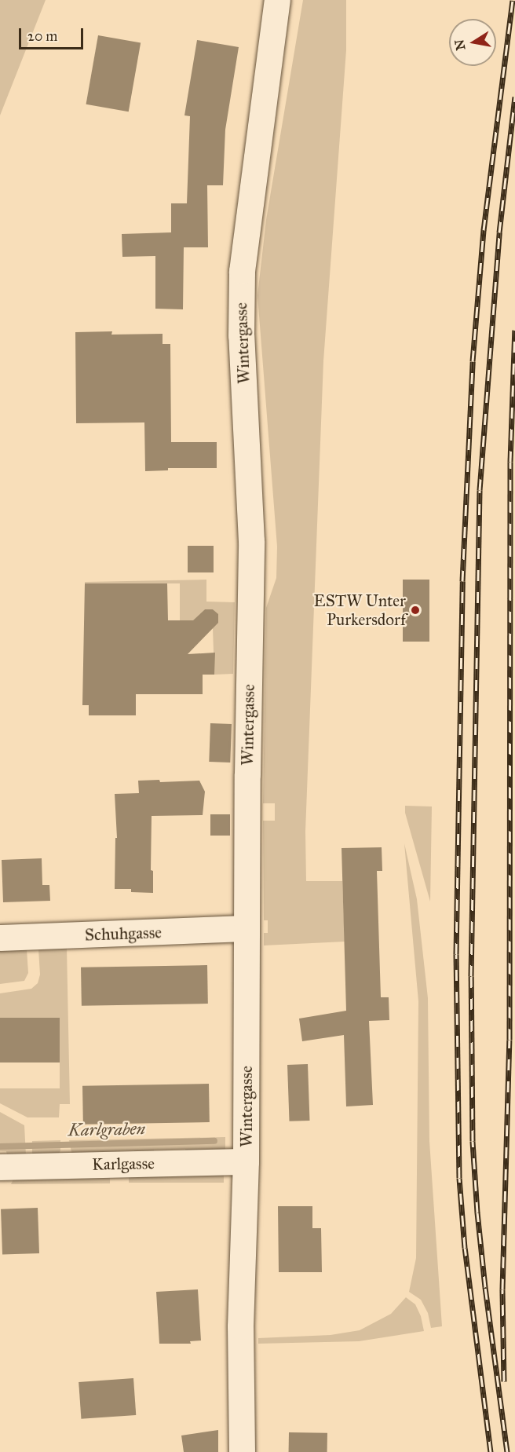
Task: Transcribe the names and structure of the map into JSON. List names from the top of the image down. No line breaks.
{"streets":{"street":["Wintergasse","Schuhgasse","Karlgasse"]},"crossings":[["Wintergasse","Schuhgasse"],["Wintergasse","Karlgasse"]],"water":["Karlgraben"],"places":["ESTW Unter Purkersdorf"],"scale_bar":"20 m","north":"left"}
